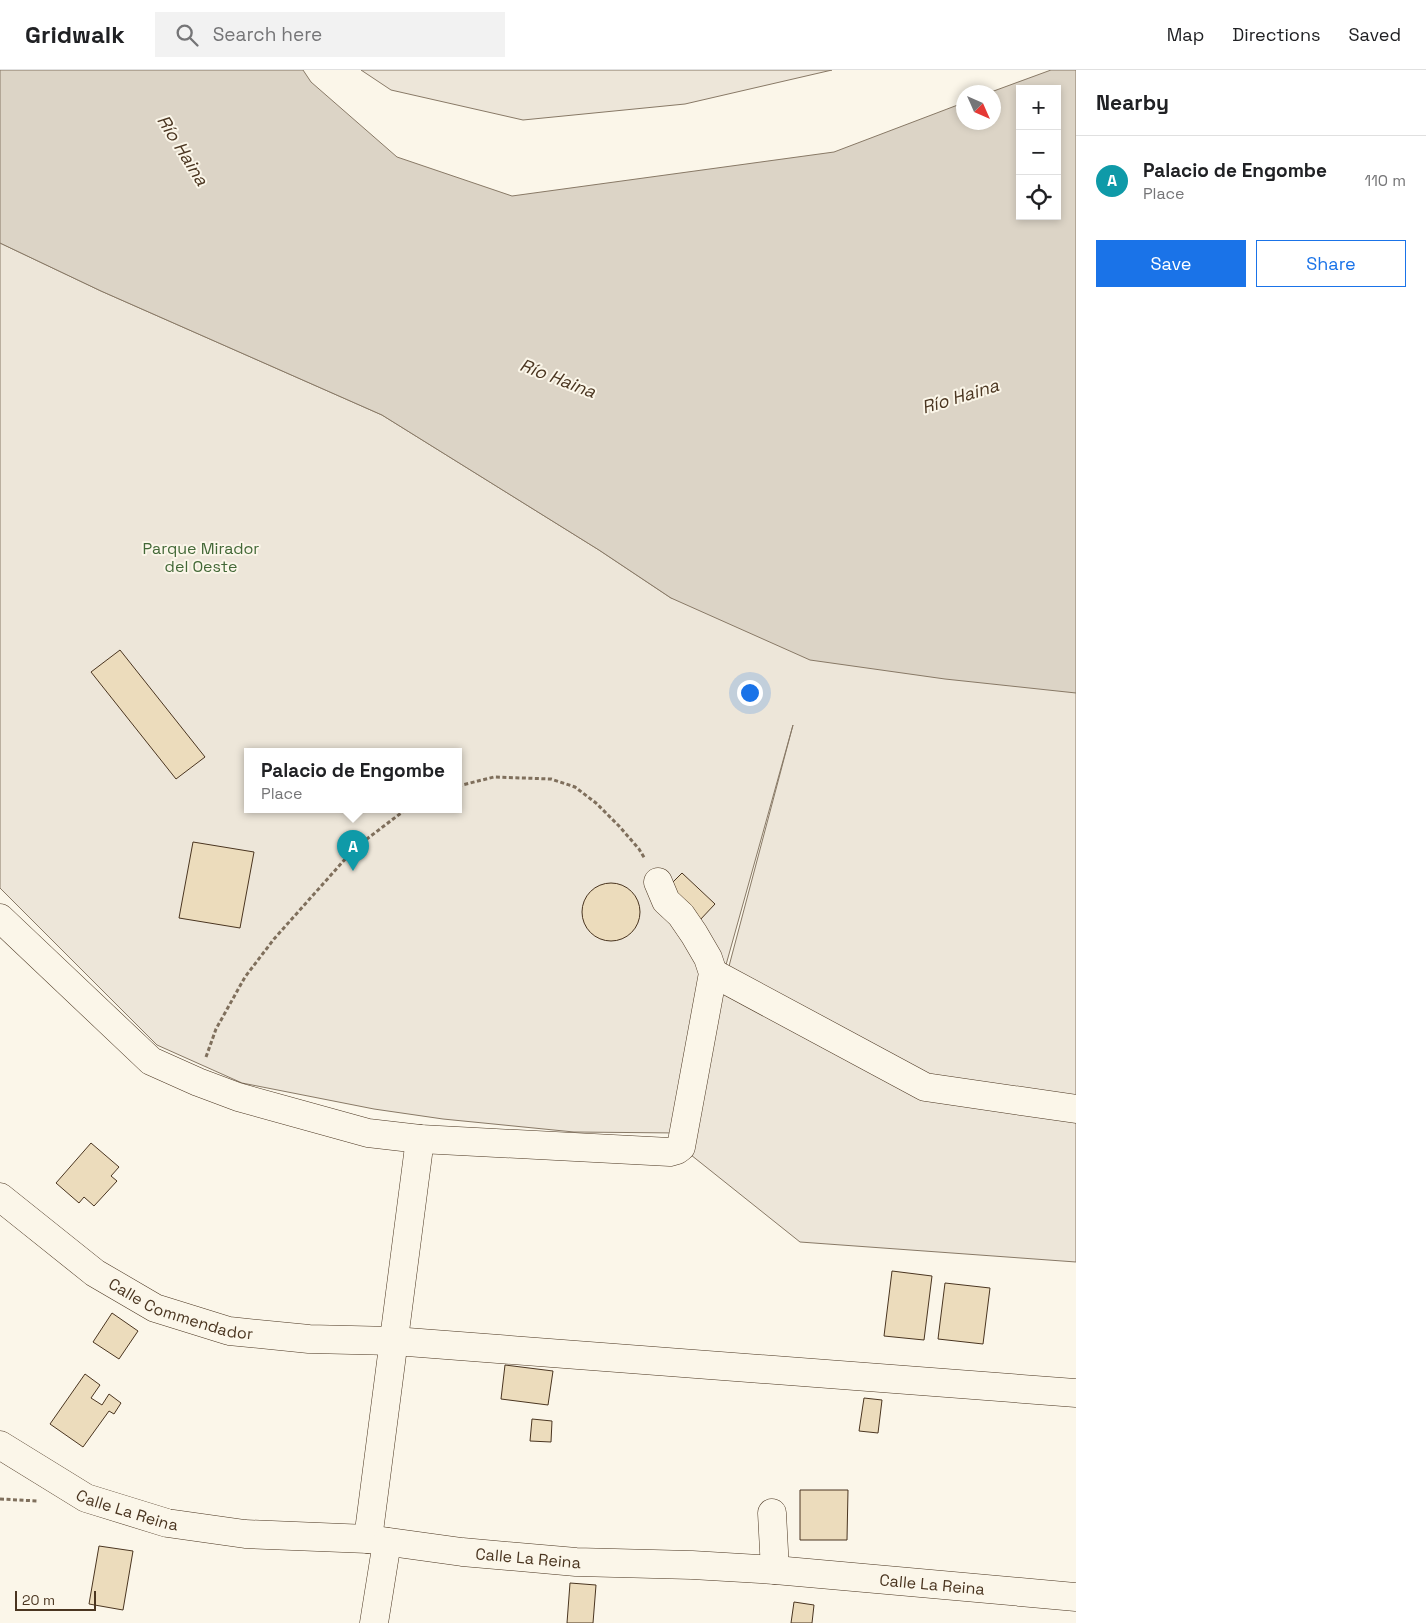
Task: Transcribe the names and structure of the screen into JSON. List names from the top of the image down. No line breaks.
{"streets":{"street":["Calle Commendador","Calle La Reina"]},"water":["Río Haina"],"parks":["Parque Mirador del Oeste"],"scale_bar":"20 m","north":"bottom right","page":{"header":"Gridwalk","search":"Search here","nav":["Map","Directions","Saved"],"heading":"Nearby","map_buttons":["+","−"],"list":[{"mark":"A","name":"Palacio de Engombe","note":"Place","value":"110 m"}],"buttons":["Save","Share"],"popup":["Palacio de Engombe","Place"],"pins":"A","scale":"20 m"}}
